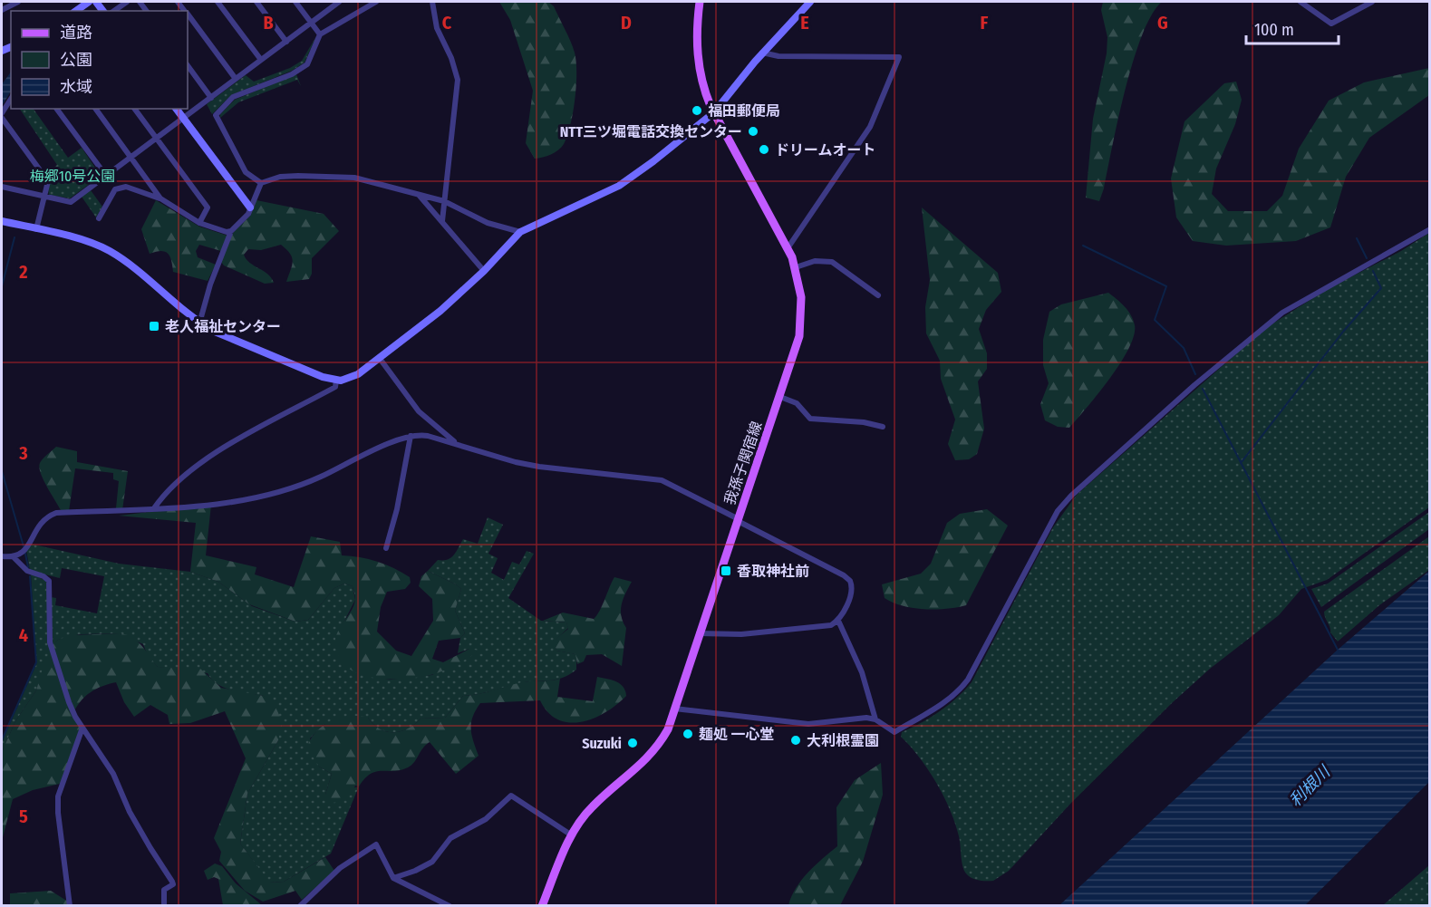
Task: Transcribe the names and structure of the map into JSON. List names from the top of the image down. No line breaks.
{"streets":{"main road":["我孫子関宿線"]},"water":["利根川"],"parks":["梅郷10号公園"],"places":{"other":["福田郵便局","NTT三ツ堀電話交換センター","ドリームオート","麺処 一心堂","大利根霊園","Suzuki"],"transit":["老人福祉センター","香取神社前"]},"legend":["道路","公園","水域"],"scale_bar":"100 m","grid":{"columns":["B","C","D","E","F","G"],"rows":["2","3","4","5"]}}
